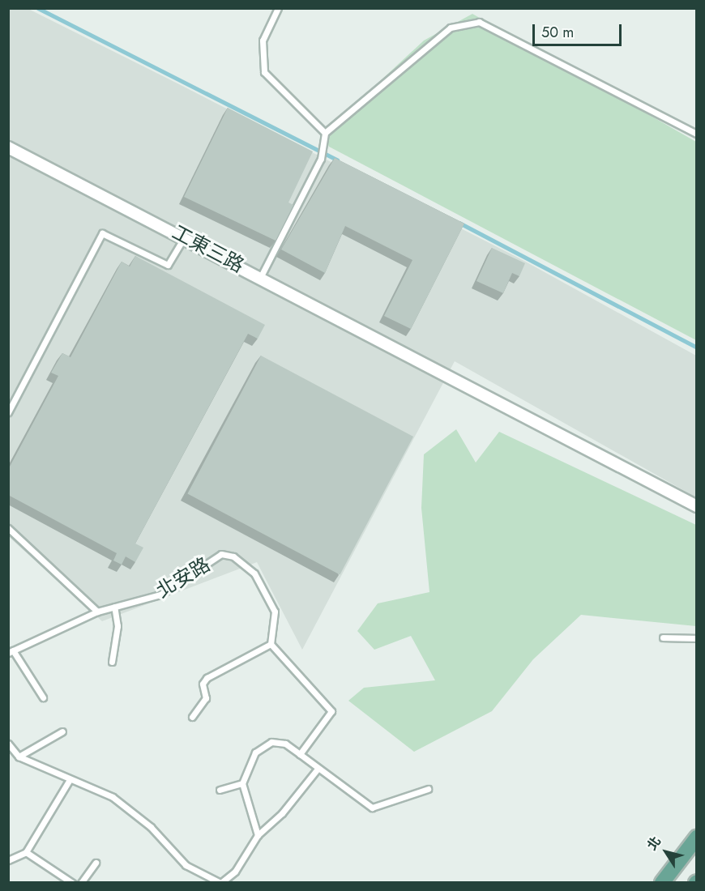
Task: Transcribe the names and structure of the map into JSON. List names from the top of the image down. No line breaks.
{"streets":{"street":["工東三路"],"lane":["北安路"]},"scale_bar":"50 m","north":"top left"}
